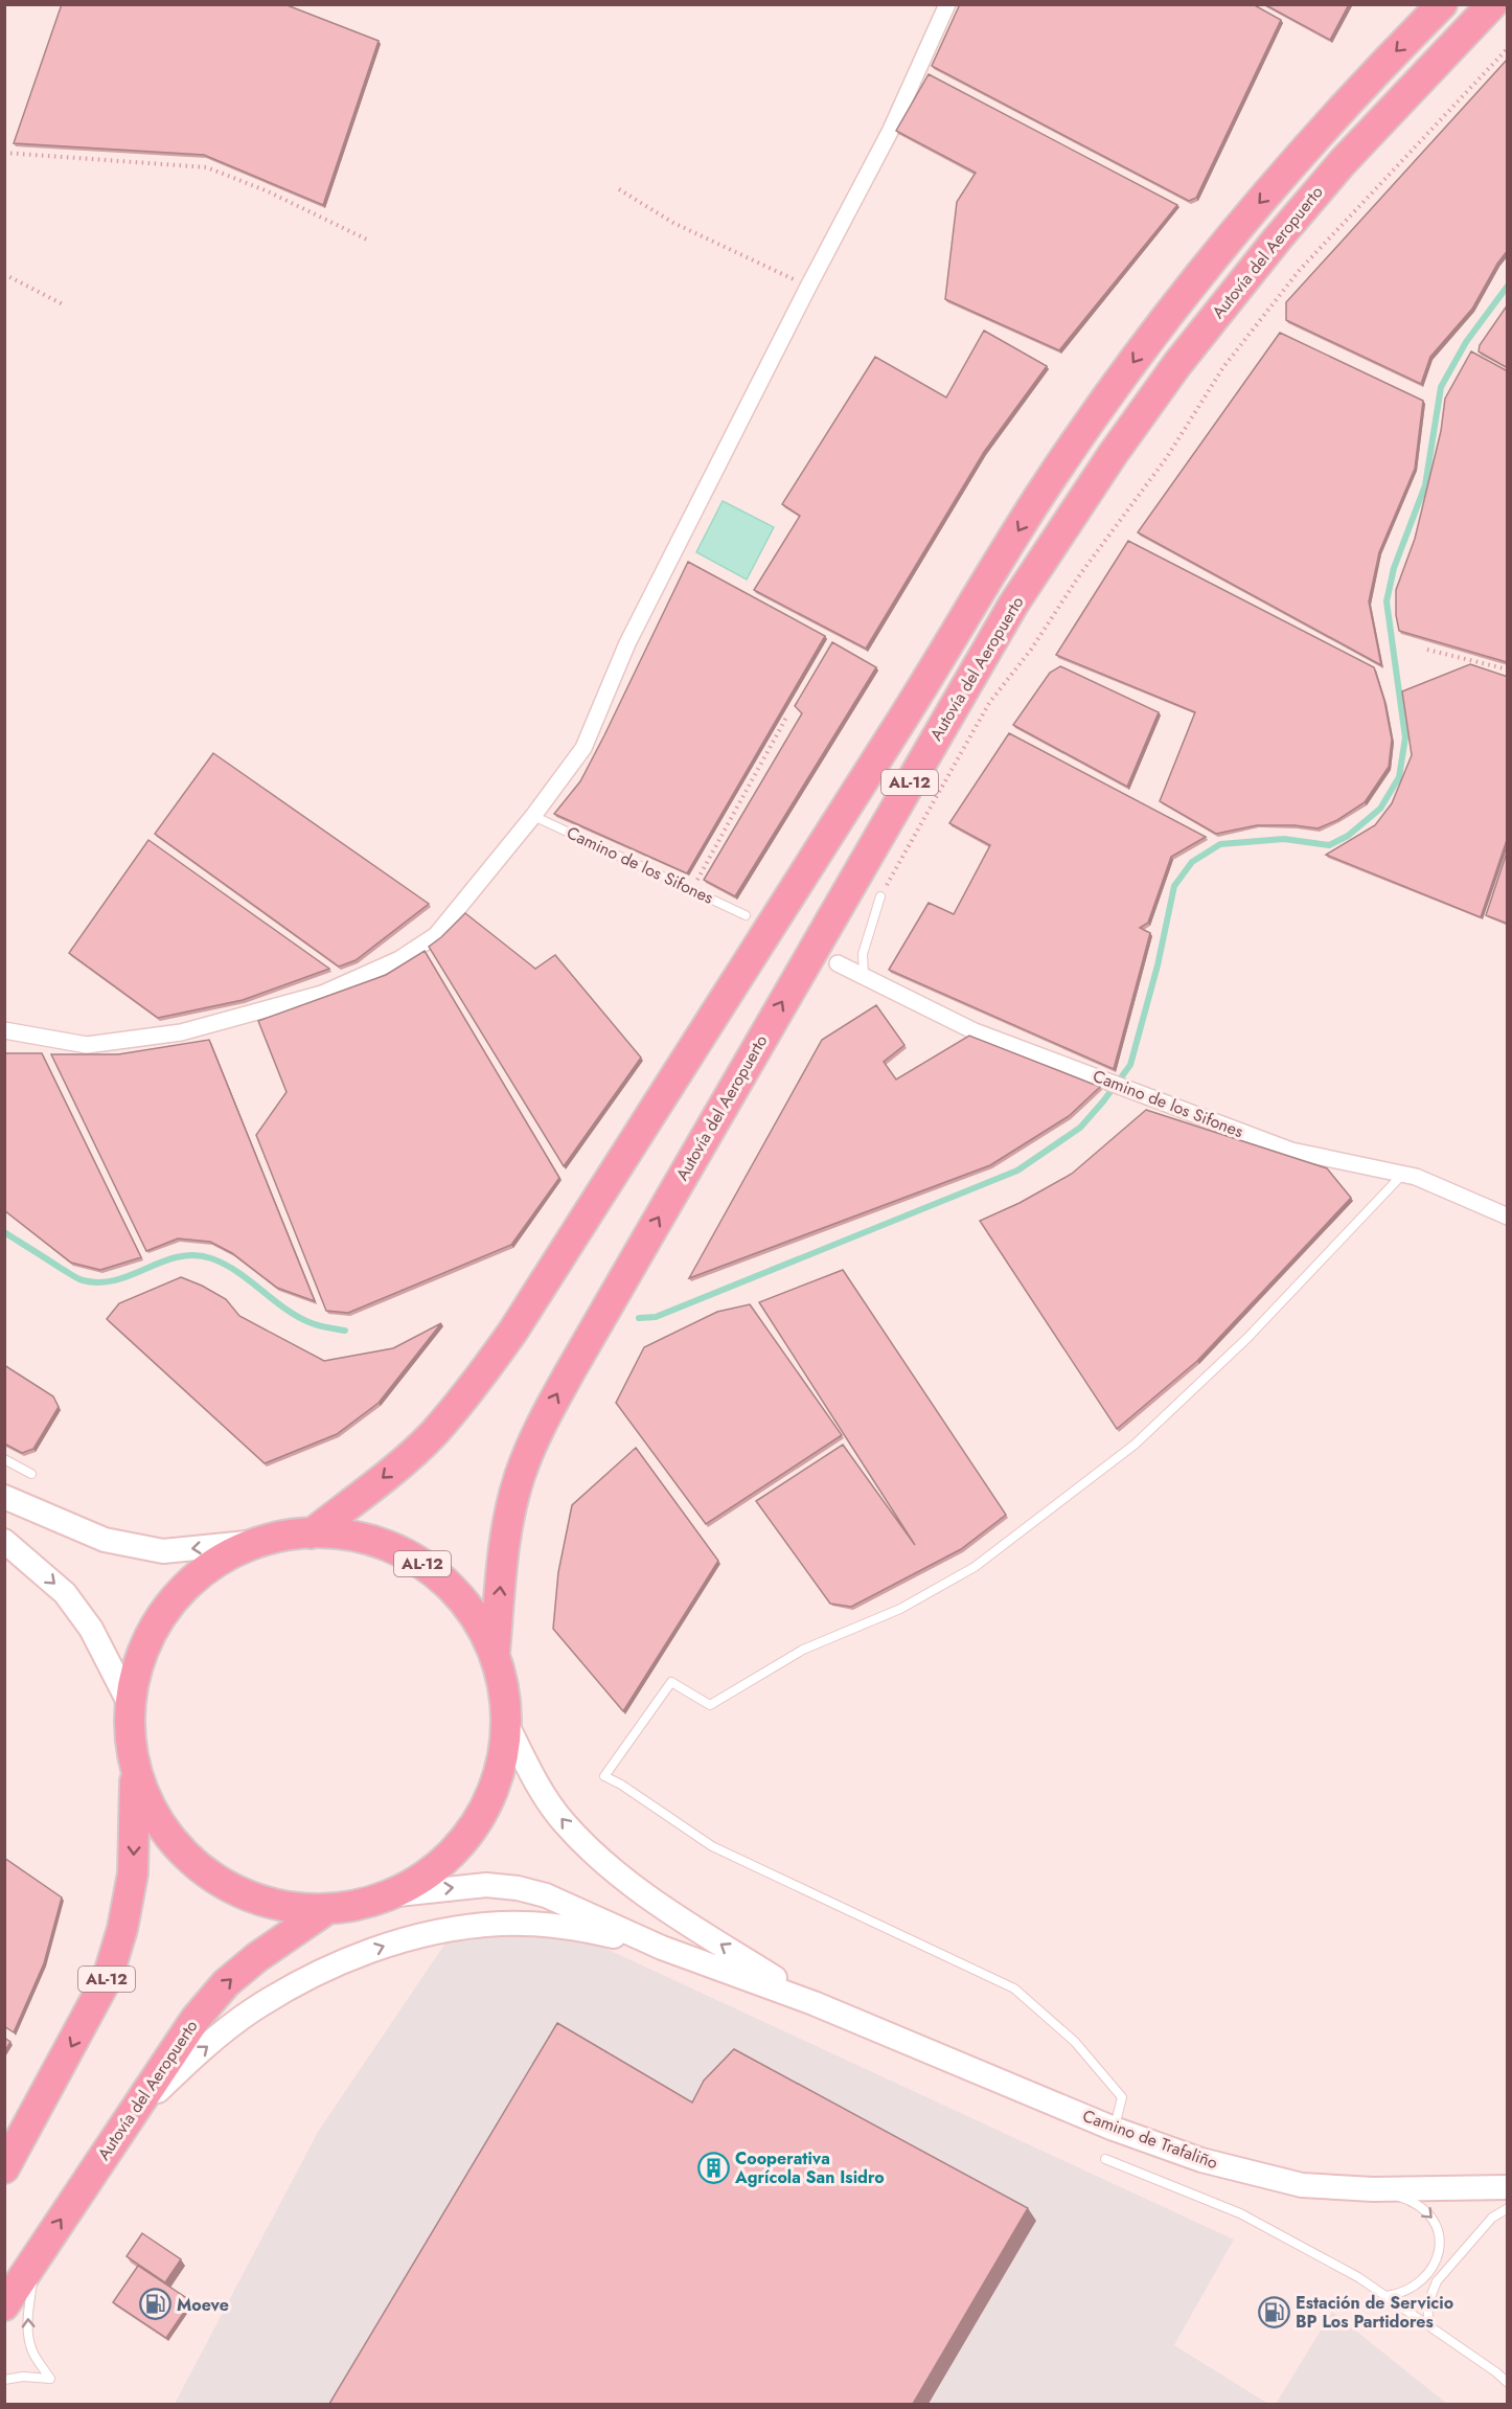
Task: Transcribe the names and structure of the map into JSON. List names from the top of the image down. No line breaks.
{"streets":{"highway":["Autovía del Aeropuerto","AL-12"],"street":["Camino de los Sifones","Camino de Trafaliño"]},"crossings":[["Autovía del Aeropuerto","AL-12"]],"places":{"building":["Cooperativa Agrícola San Isidro"],"fuel station":["Moeve","Estación de Servicio BP Los Partidores"]}}
